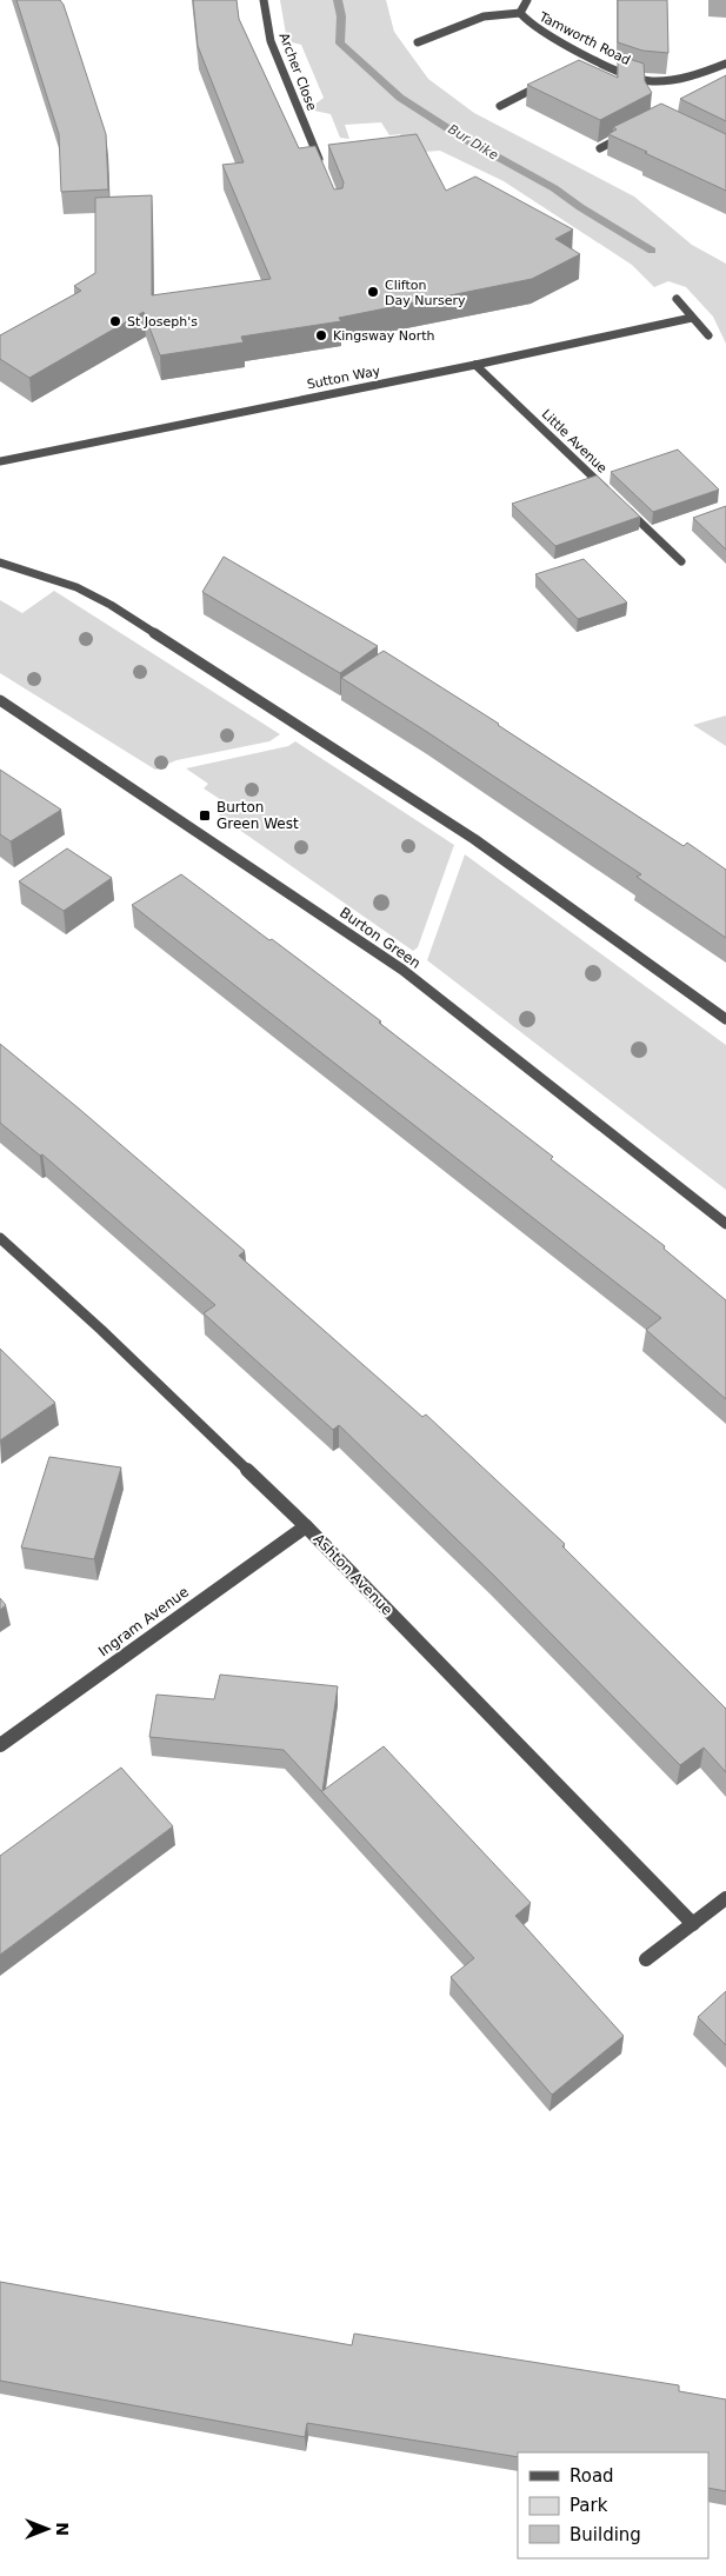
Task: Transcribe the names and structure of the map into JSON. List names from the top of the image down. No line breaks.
{"streets":{"street":["Tamworth Road","Archer Close","Sutton Way","Little Avenue","Burton Green","Ashton Avenue","Ingram Avenue"]},"crossings":[["Sutton Way","Little Avenue"],["Ashton Avenue","Ingram Avenue"]],"water":["Bur Dike"],"places":{"other":["Clifton Day Nursery","St Joseph's","Kingsway North"],"transit":["Burton Green West"]},"legend":["Road","Park","Building"],"north":"right"}
